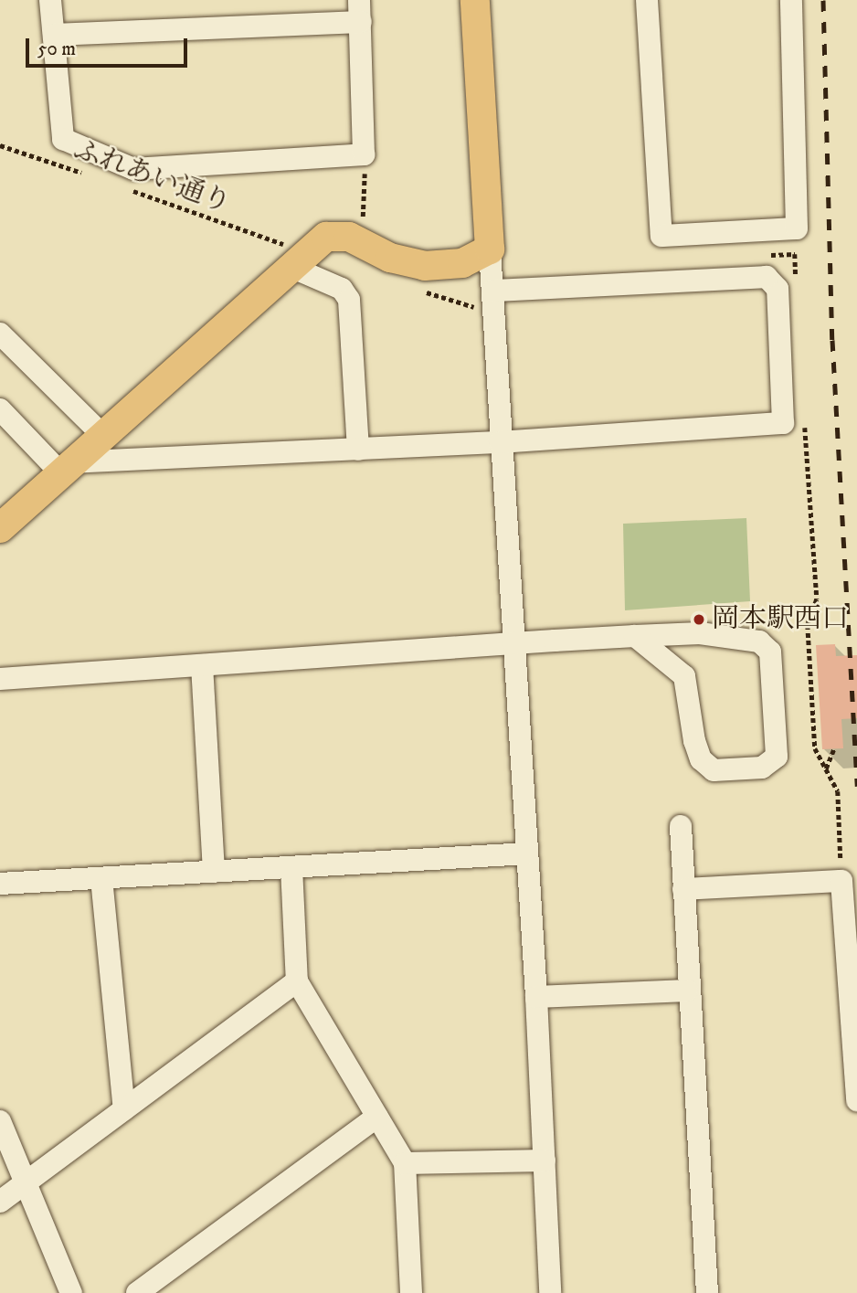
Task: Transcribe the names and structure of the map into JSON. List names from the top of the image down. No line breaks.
{"streets":{"path":["ふれあい通り"]},"places":["岡本駅西口"],"scale_bar":"50 m"}
